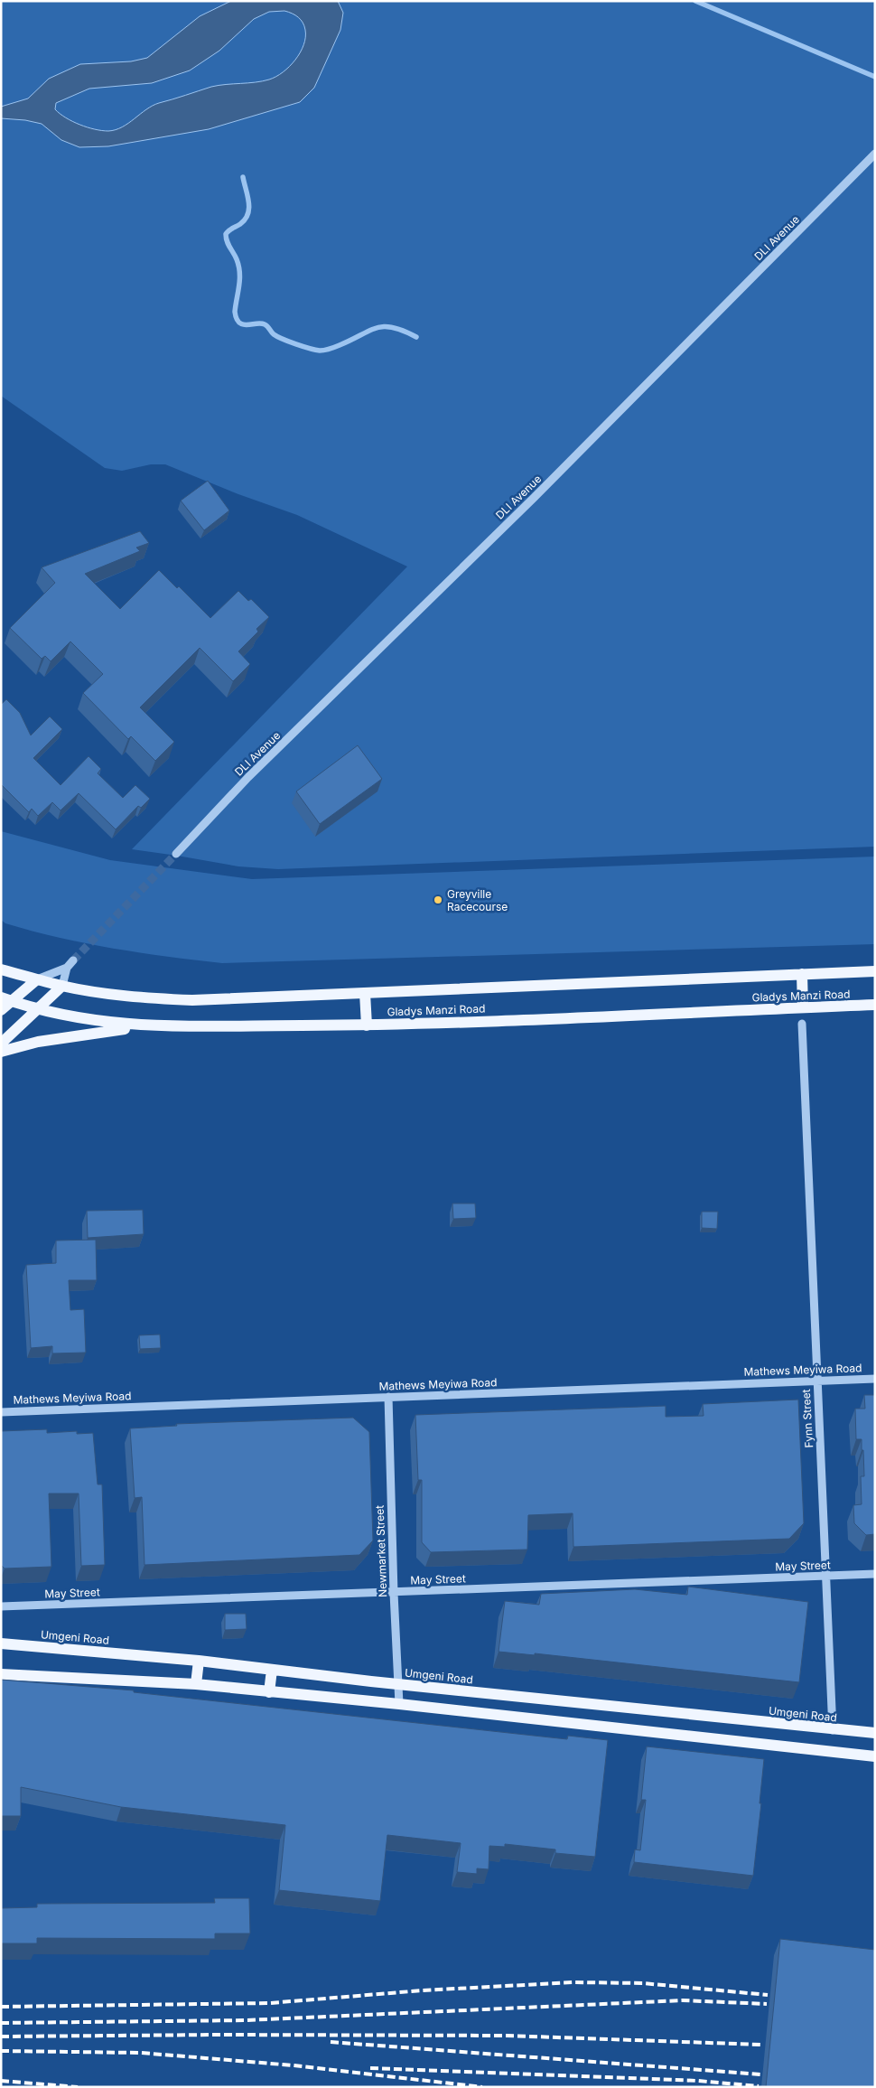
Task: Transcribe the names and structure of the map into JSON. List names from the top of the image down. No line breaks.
{"streets":{"main road":["Gladys Manzi Road","Umgeni Road"],"street":["DLI Avenue","Mathews Meyiwa Road","Fynn Street","Newmarket Street","May Street"]},"crossings":[["Mathews Meyiwa Road","Fynn Street"],["Mathews Meyiwa Road","Newmarket Street"],["Fynn Street","May Street"],["Fynn Street","Umgeni Road"],["Newmarket Street","May Street"],["Newmarket Street","Umgeni Road"]],"places":["Greyville Racecourse"]}
